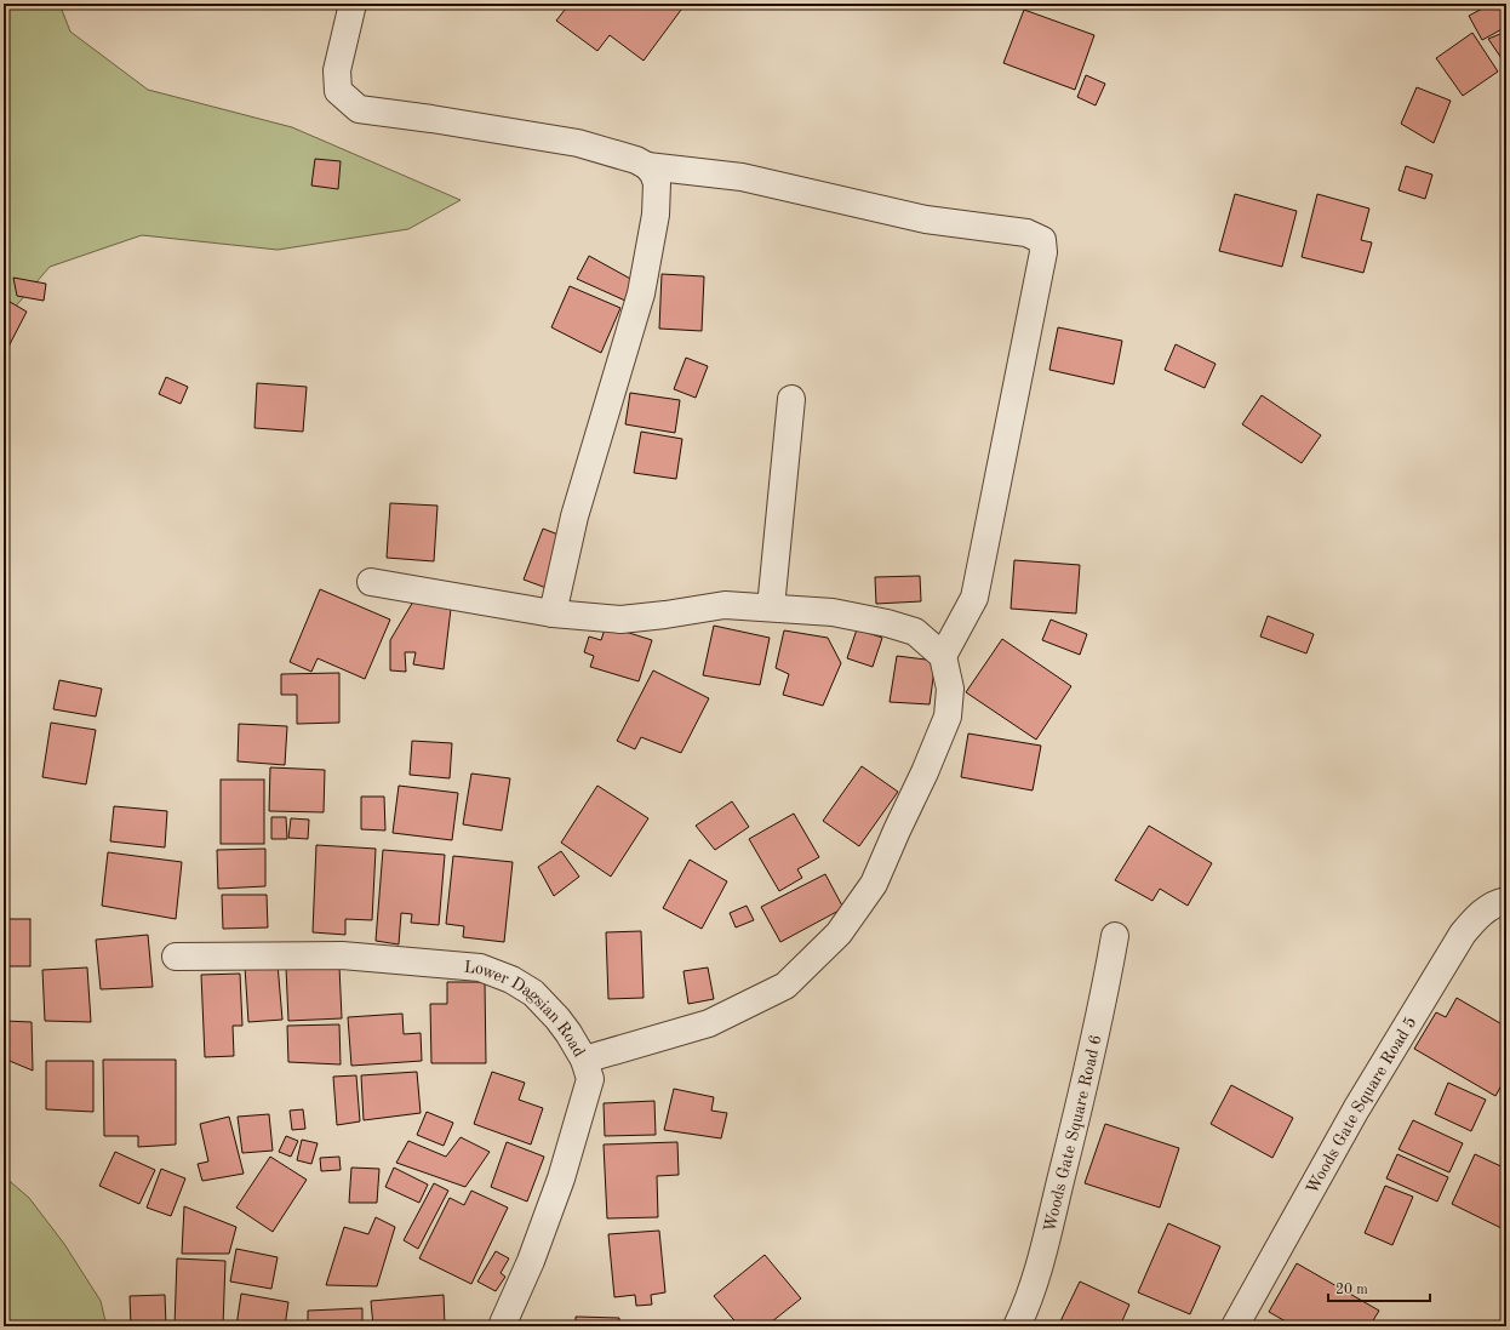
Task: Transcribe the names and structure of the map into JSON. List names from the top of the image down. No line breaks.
{"streets":{"street":["Lower Dagsian Road","Woods Gate Square Road 5","Woods Gate Square Road 6"]},"scale_bar":"20 m"}
